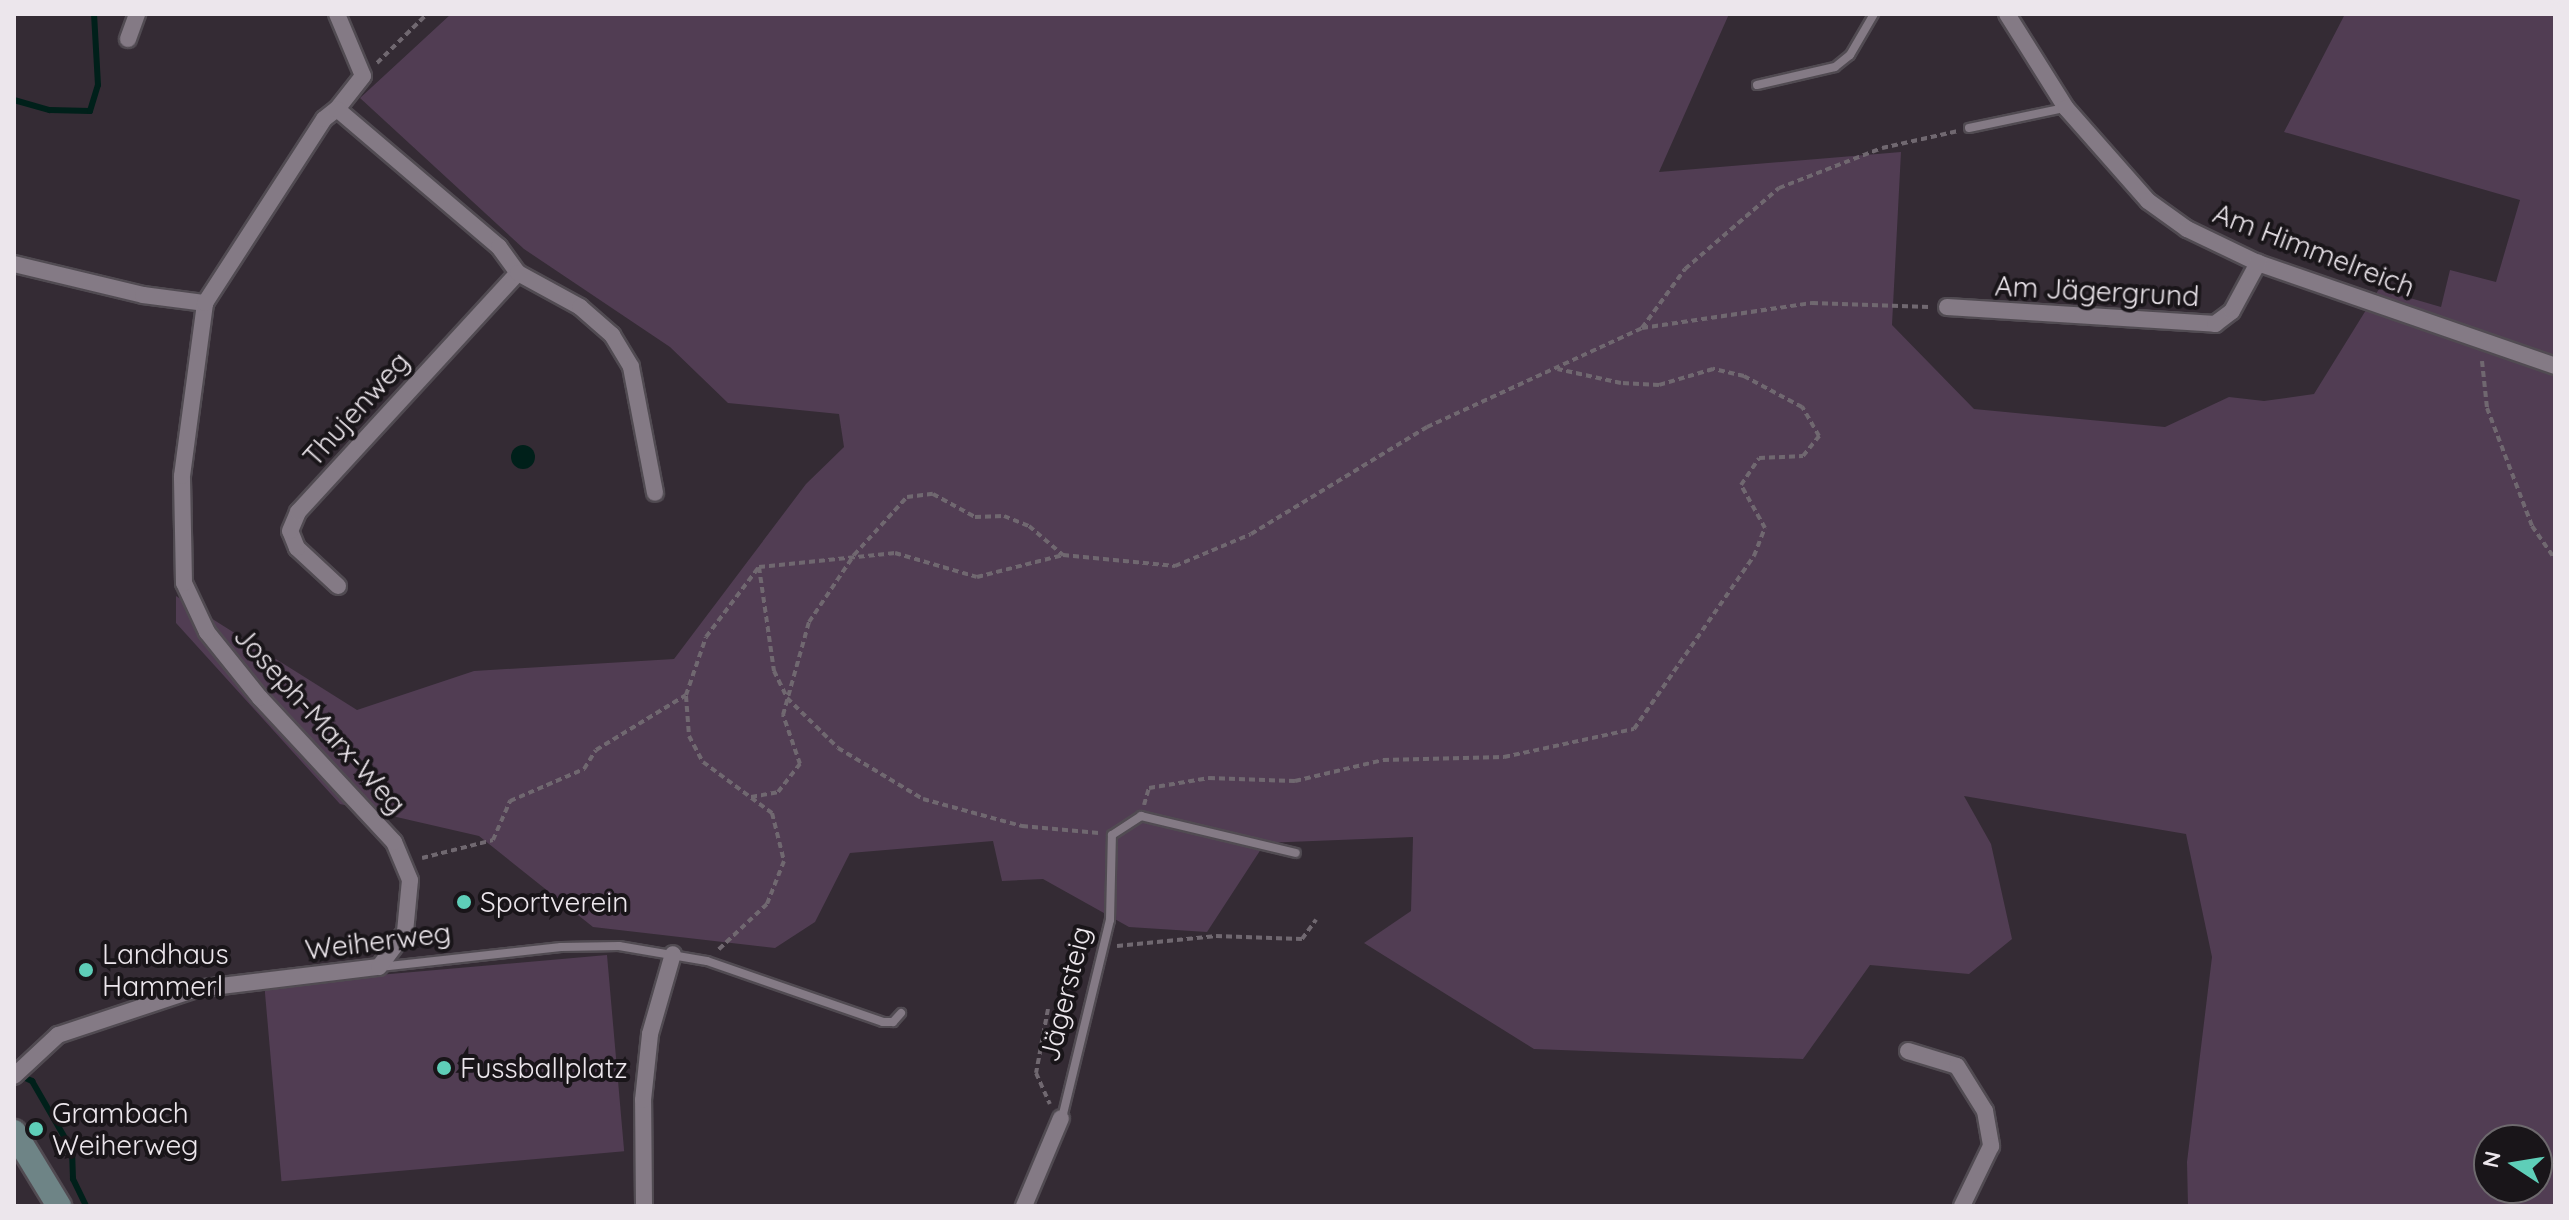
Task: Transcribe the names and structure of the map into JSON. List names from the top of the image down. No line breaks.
{"streets":{"street":["Am Himmelreich","Am Jägergrund","Thujenweg","Joseph-Marx-Weg","Weiherweg","Jägersteig"]},"crossings":[["Am Himmelreich","Am Jägergrund"],["Joseph-Marx-Weg","Weiherweg"]],"places":["Sportverein","Landhaus Hammerl","Fussballplatz","Grambach Weiherweg"],"north":"left"}
